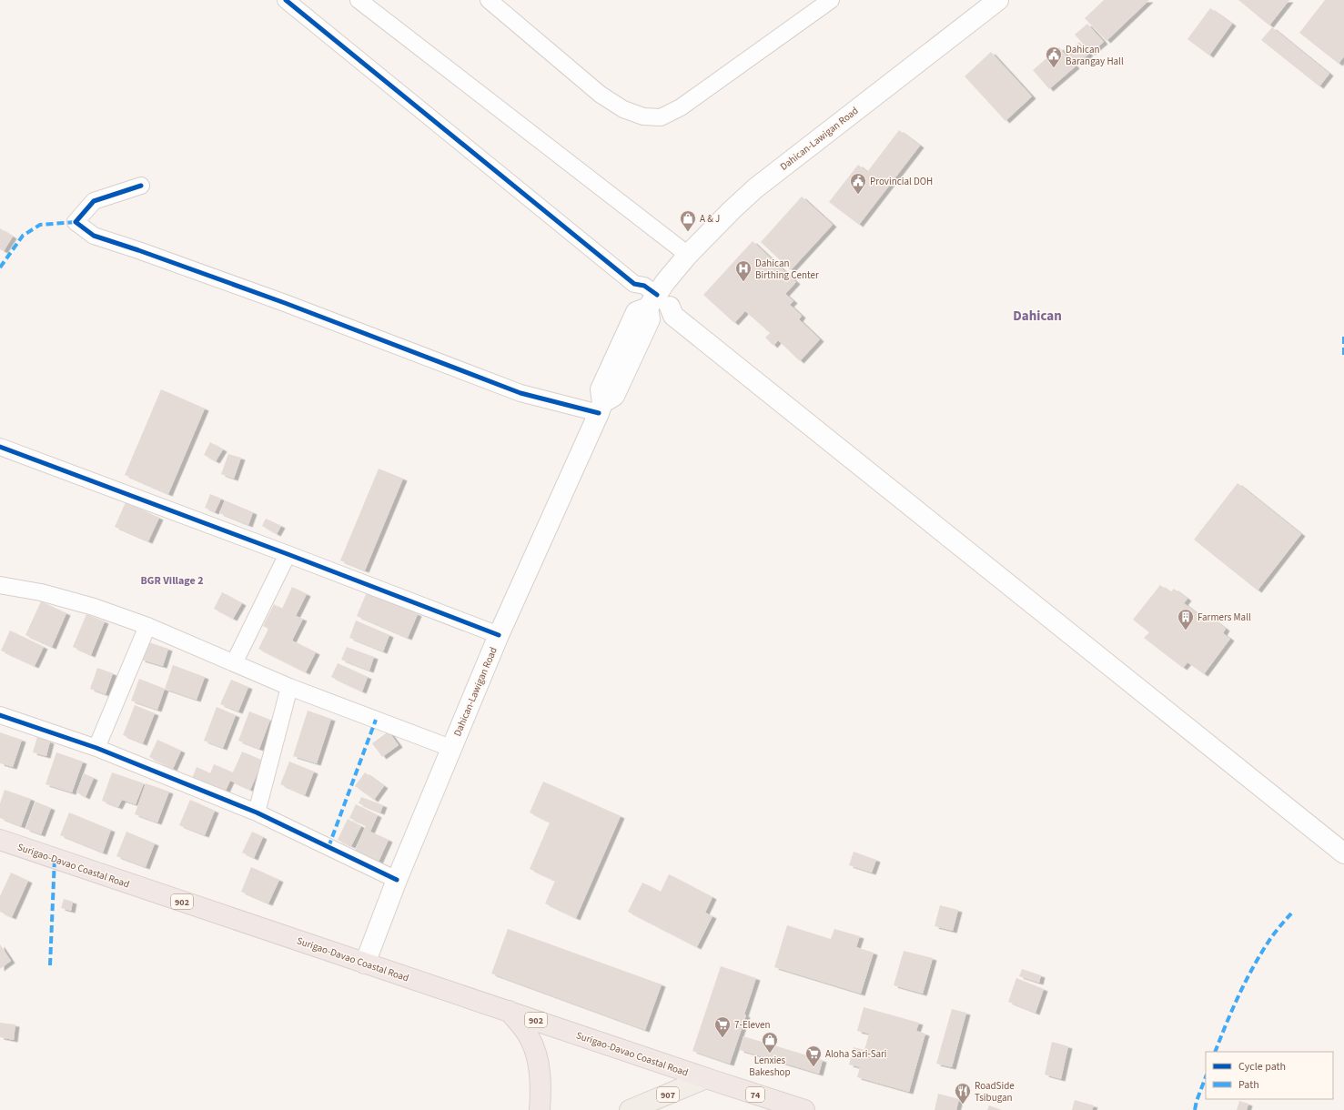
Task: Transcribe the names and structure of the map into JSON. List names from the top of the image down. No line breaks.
{"streets":{"highway":["Surigao-Davao Coastal Road","902","74"],"main road":["Dahican-Lawigan Road","907"]},"crossings":[["Dahican-Lawigan Road","Surigao-Davao Coastal Road"],["Surigao-Davao Coastal Road","907"],["Surigao-Davao Coastal Road","74"],["907","74"]],"districts":["Dahican","BGR Village 2"],"places":{"public building":["Dahican Barangay Hall","Provincial DOH"],"shop":["A & J","Lenxies Bakeshop"],"hospital":["Dahican Birthing Center"],"building":["Farmers Mall"],"supermarket":["7-Eleven","Aloha Sari-Sari"],"restaurant":["RoadSide Tsibugan"]},"legend":["Cycle path","Path"]}
